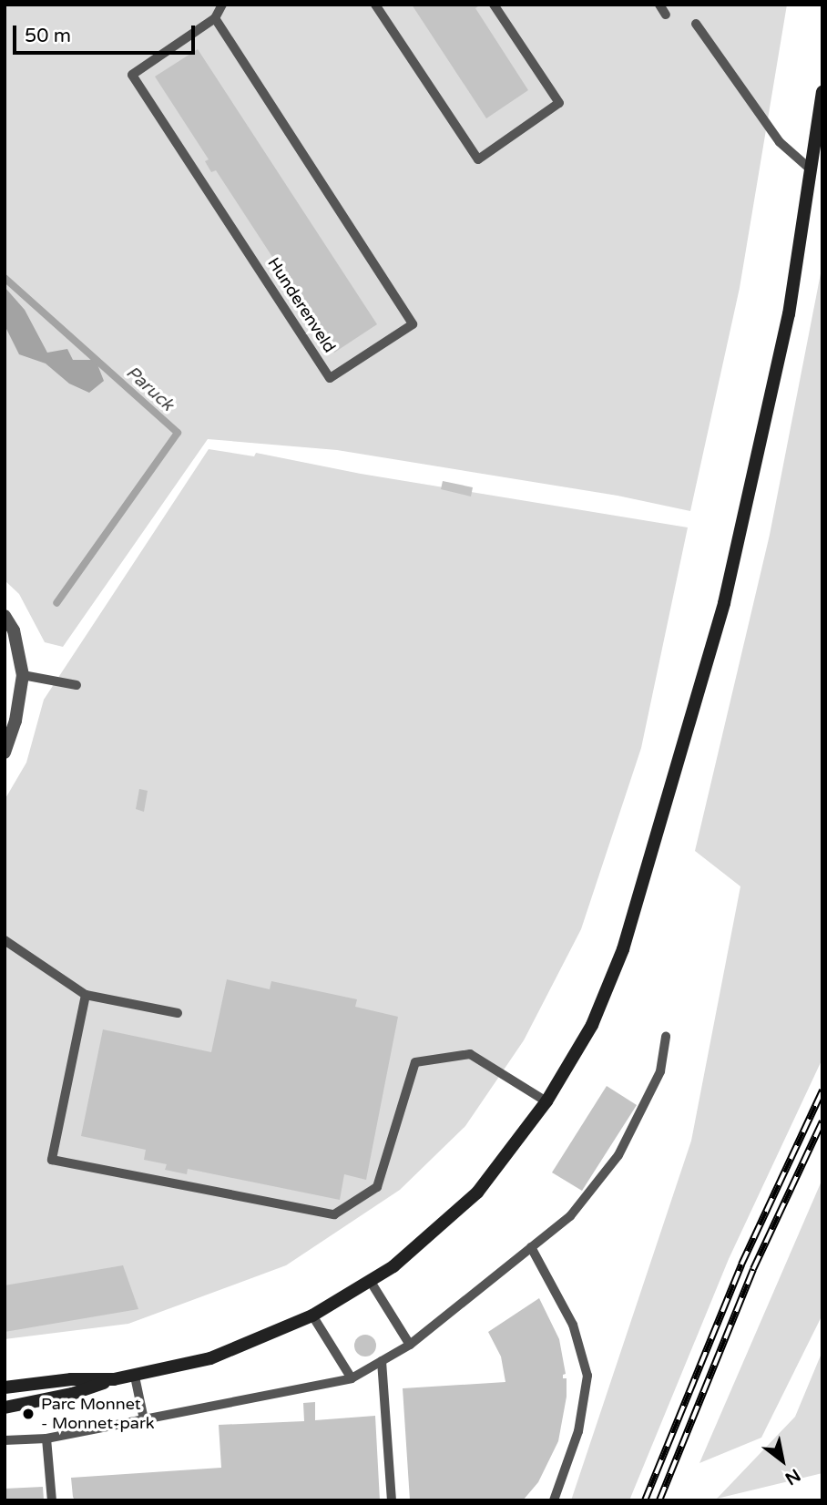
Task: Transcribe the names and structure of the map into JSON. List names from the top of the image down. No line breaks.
{"streets":{"lane":["Hunderenveld"]},"water":["Paruck"],"places":["Parc Monnet - Monnet-park"],"scale_bar":"50 m","north":"bottom right"}
